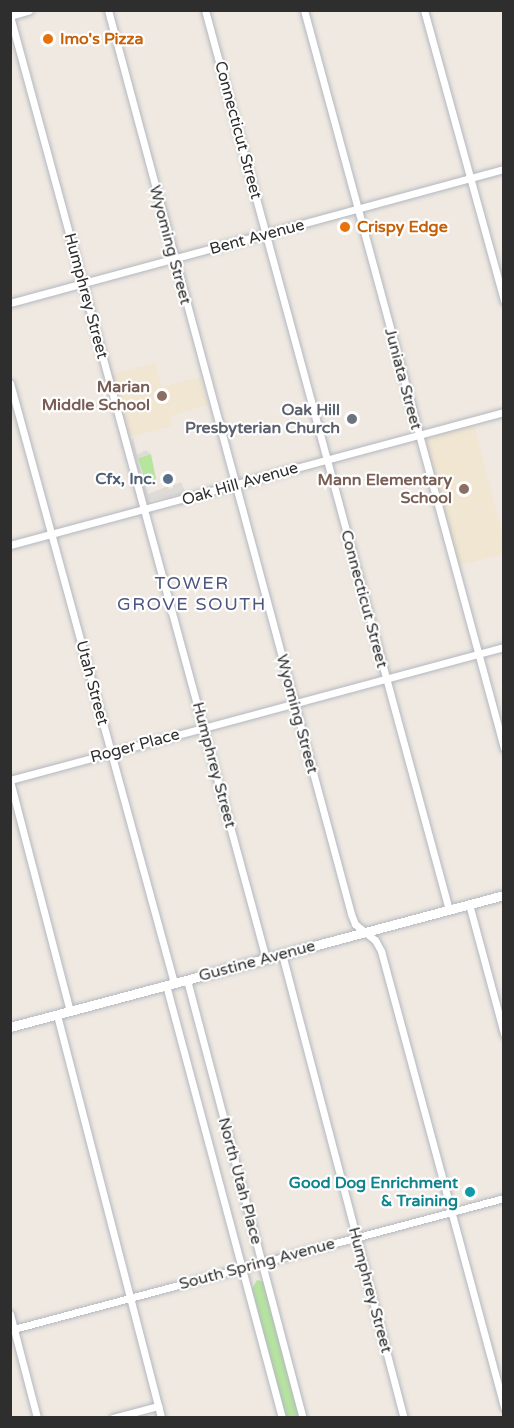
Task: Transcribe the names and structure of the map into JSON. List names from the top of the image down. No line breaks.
{"streets":{"street":["Connecticut Street","Bent Avenue","Wyoming Street","Humphrey Street","Juniata Street","Oak Hill Avenue","Utah Street","Roger Place","Gustine Avenue","North Utah Place","South Spring Avenue"]},"crossings":[["Connecticut Street","Bent Avenue"],["Connecticut Street","Oak Hill Avenue"],["Connecticut Street","Roger Place"],["Connecticut Street","Gustine Avenue"],["Bent Avenue","Wyoming Street"],["Bent Avenue","Humphrey Street"],["Bent Avenue","Juniata Street"],["Wyoming Street","Oak Hill Avenue"],["Wyoming Street","Roger Place"],["Wyoming Street","Gustine Avenue"],["Wyoming Street","South Spring Avenue"],["Humphrey Street","Oak Hill Avenue"],["Humphrey Street","Roger Place"],["Humphrey Street","Gustine Avenue"],["Humphrey Street","South Spring Avenue"],["Juniata Street","Oak Hill Avenue"],["Juniata Street","Roger Place"],["Oak Hill Avenue","Utah Street"],["Utah Street","Roger Place"],["Utah Street","Gustine Avenue"],["Utah Street","South Spring Avenue"],["Gustine Avenue","North Utah Place"],["North Utah Place","South Spring Avenue"]],"districts":["TOWER GROVE SOUTH"],"places":["Imo's Pizza","Crispy Edge","Marian Middle School","Oak Hill Presbyterian Church","Cfx, Inc.","Mann Elementary School","Good Dog Enrichment & Training"]}
